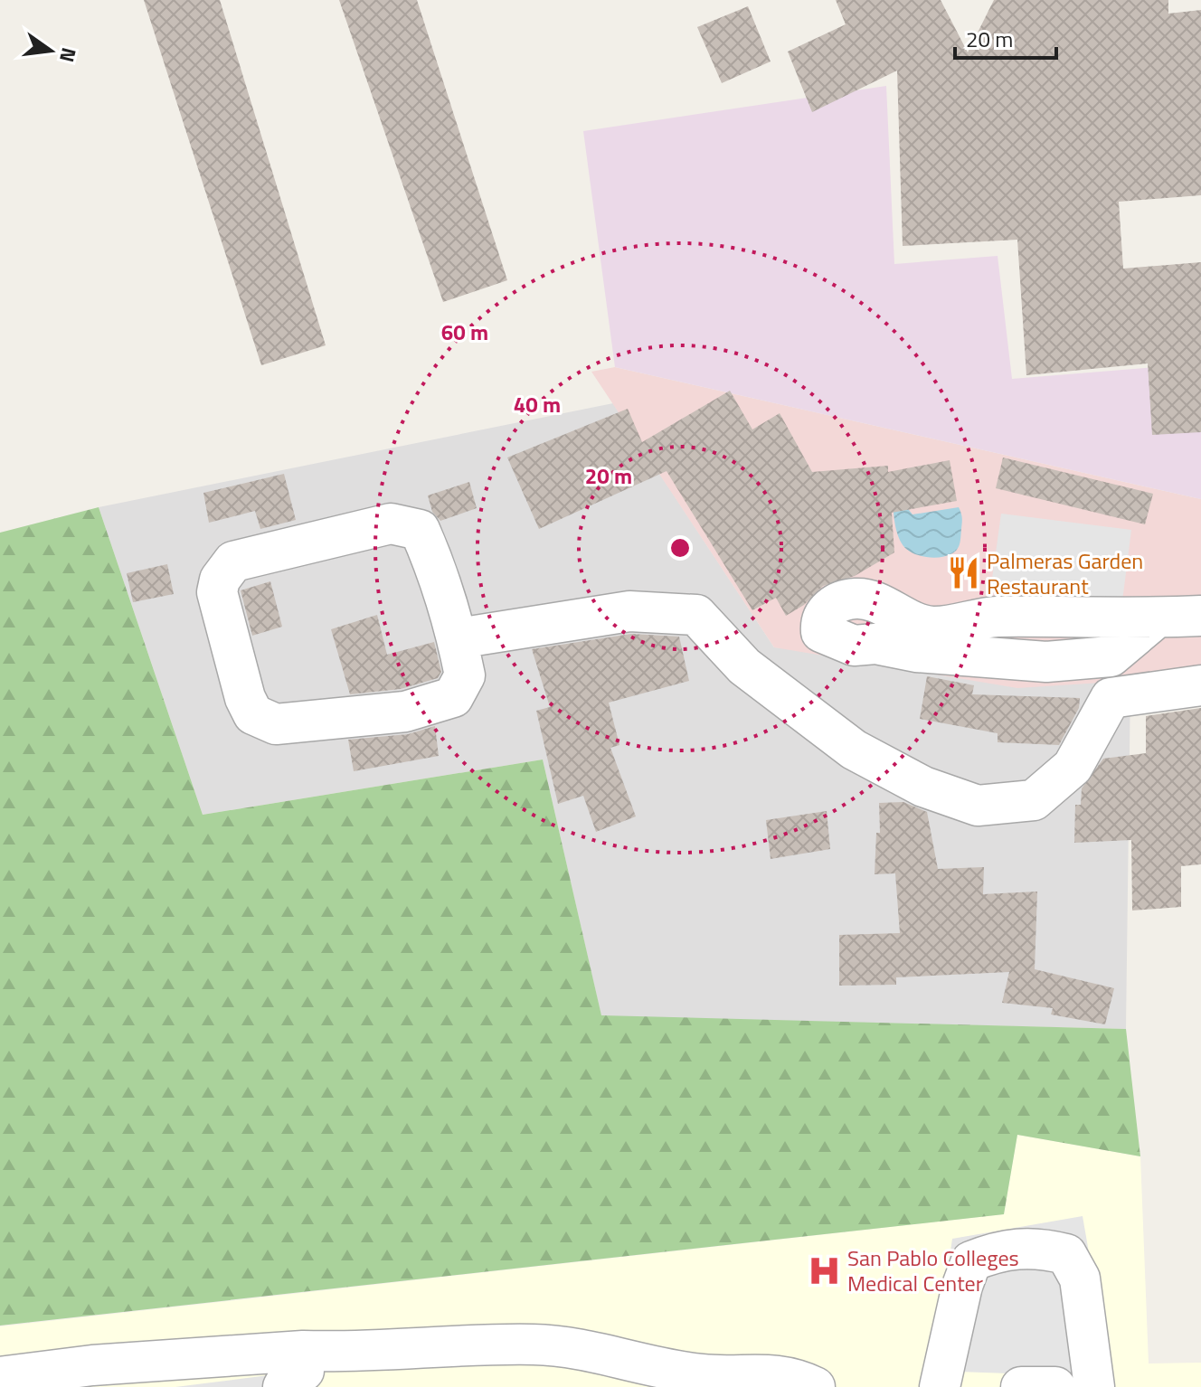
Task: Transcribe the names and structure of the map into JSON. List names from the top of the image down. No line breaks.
{"places":{"restaurant":["Palmeras Garden Restaurant"],"hospital":["San Pablo Colleges Medical Center"]},"scale_bar":"20 m","north":"right","rings":["60 m","40 m","20 m"]}
